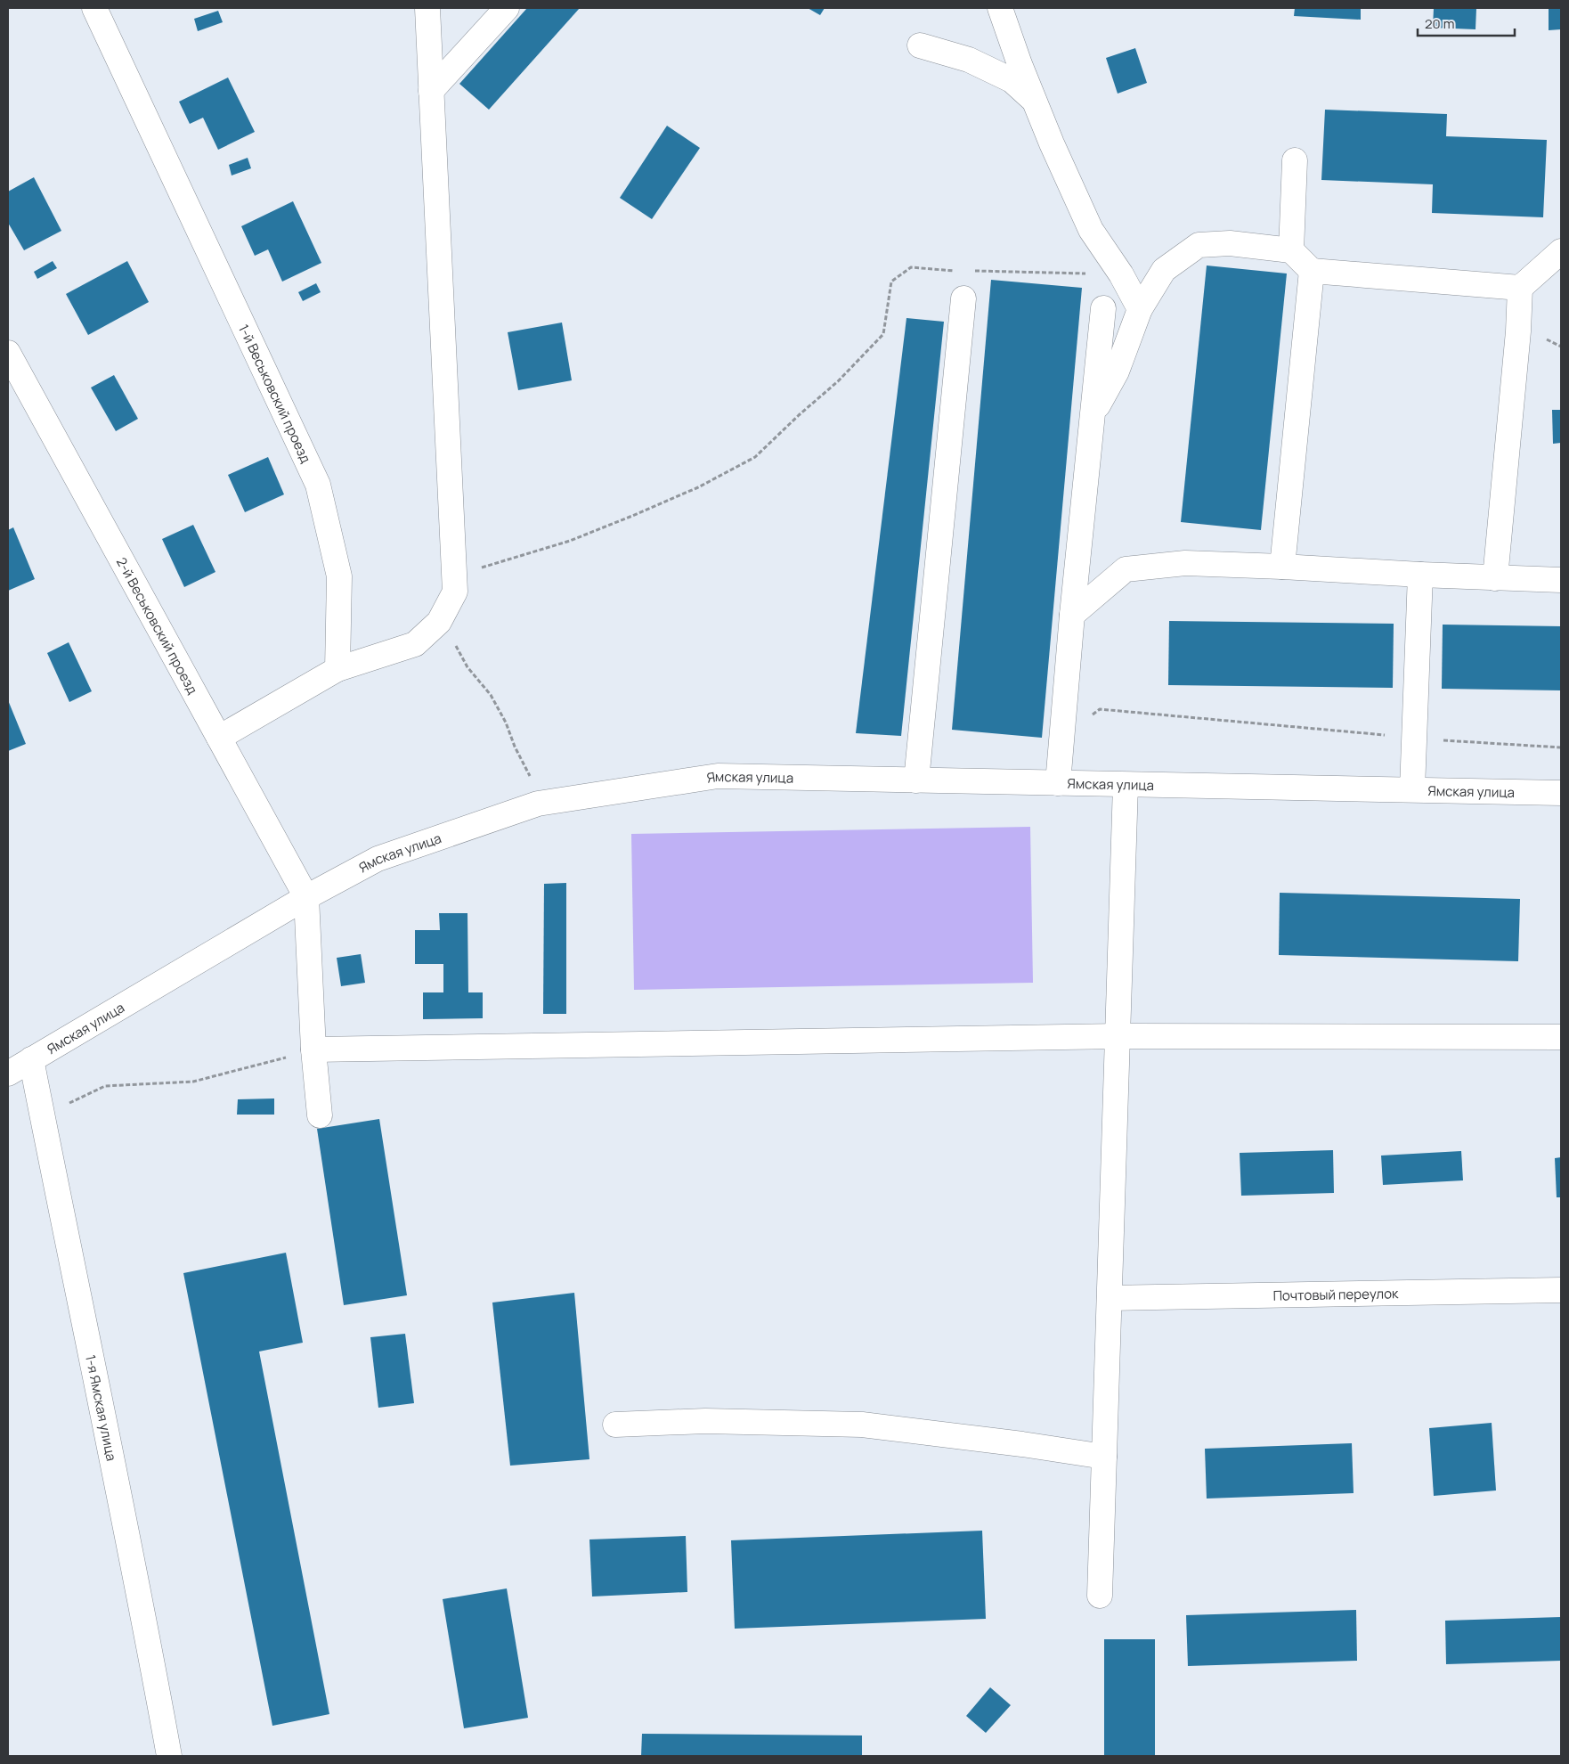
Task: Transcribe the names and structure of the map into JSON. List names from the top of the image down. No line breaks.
{"streets":{"street":["1-й Веськовский проезд","2-й Веськовский проезд","Ямская улица","Почтовый переулок","1-я Ямская улица"]},"crossings":[["2-й Веськовский проезд","Ямская улица"],["Ямская улица","1-я Ямская улица"]],"scale_bar":"20 m"}
